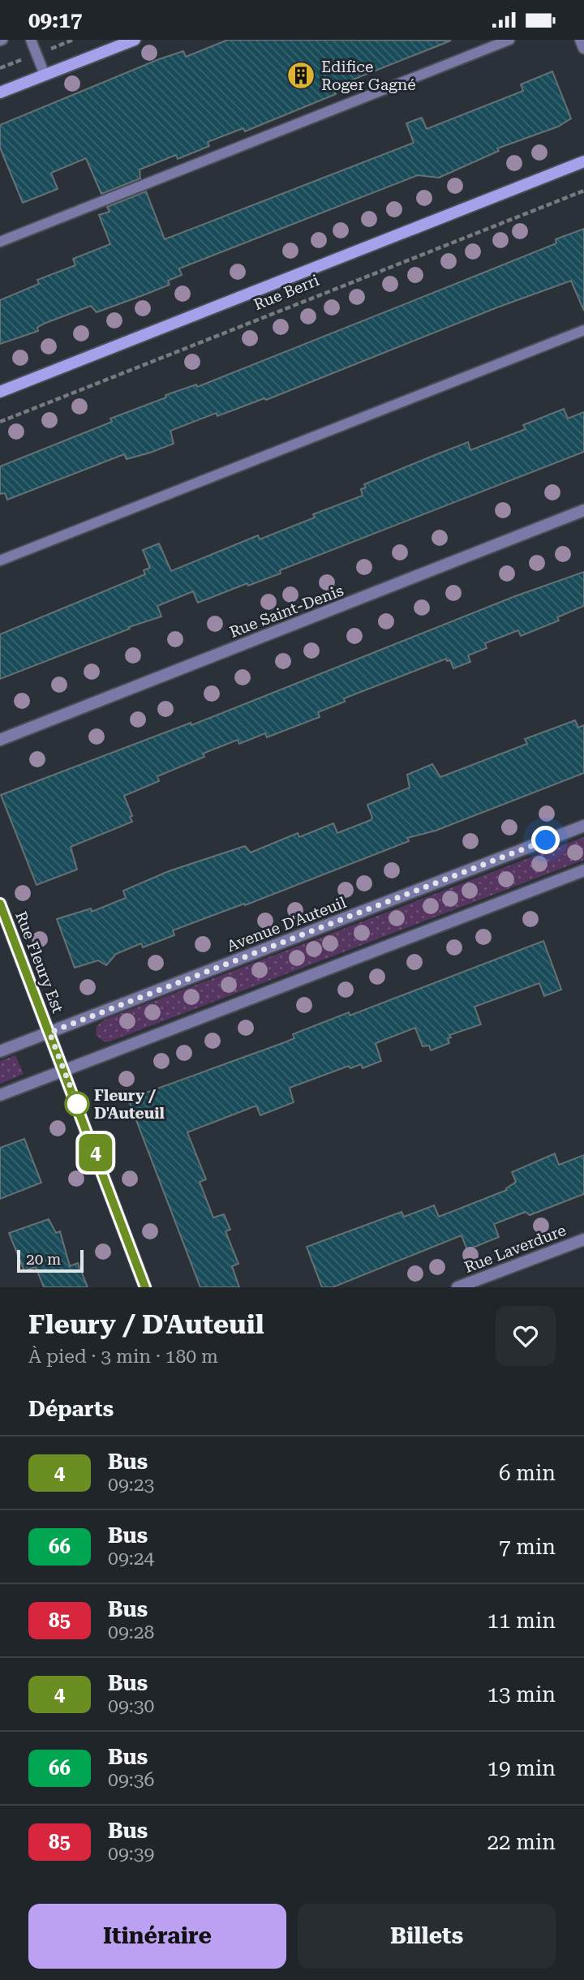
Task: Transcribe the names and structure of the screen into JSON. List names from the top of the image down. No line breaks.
{"streets":{"main road":["Rue Berri","Rue Fleury Est"],"street":["Rue Saint-Denis","Avenue D'Auteuil","Rue Laverdure"]},"crossings":[["Avenue D'Auteuil","Rue Fleury Est"]],"places":{"building":["Edifice Roger Gagné"],"other":["Fleury / D'Auteuil"]},"lines":["bus line 4"],"scale_bar":"20 m","page":{"status":"09:17","on_map":"4","scale":"20 m","heading":[["Fleury / D'Auteuil","À pied · 3 min · 180 m"],"Départs"],"list":[{"mark":"4","name":"Bus","note":"09:23","value":"6 min"},{"mark":"66","name":"Bus","note":"09:24","value":"7 min"},{"mark":"85","name":"Bus","note":"09:28","value":"11 min"},{"mark":"4","name":"Bus","note":"09:30","value":"13 min"},{"mark":"66","name":"Bus","note":"09:36","value":"19 min"},{"mark":"85","name":"Bus","note":"09:39","value":"22 min"}],"buttons":["Itinéraire","Billets"]}}
